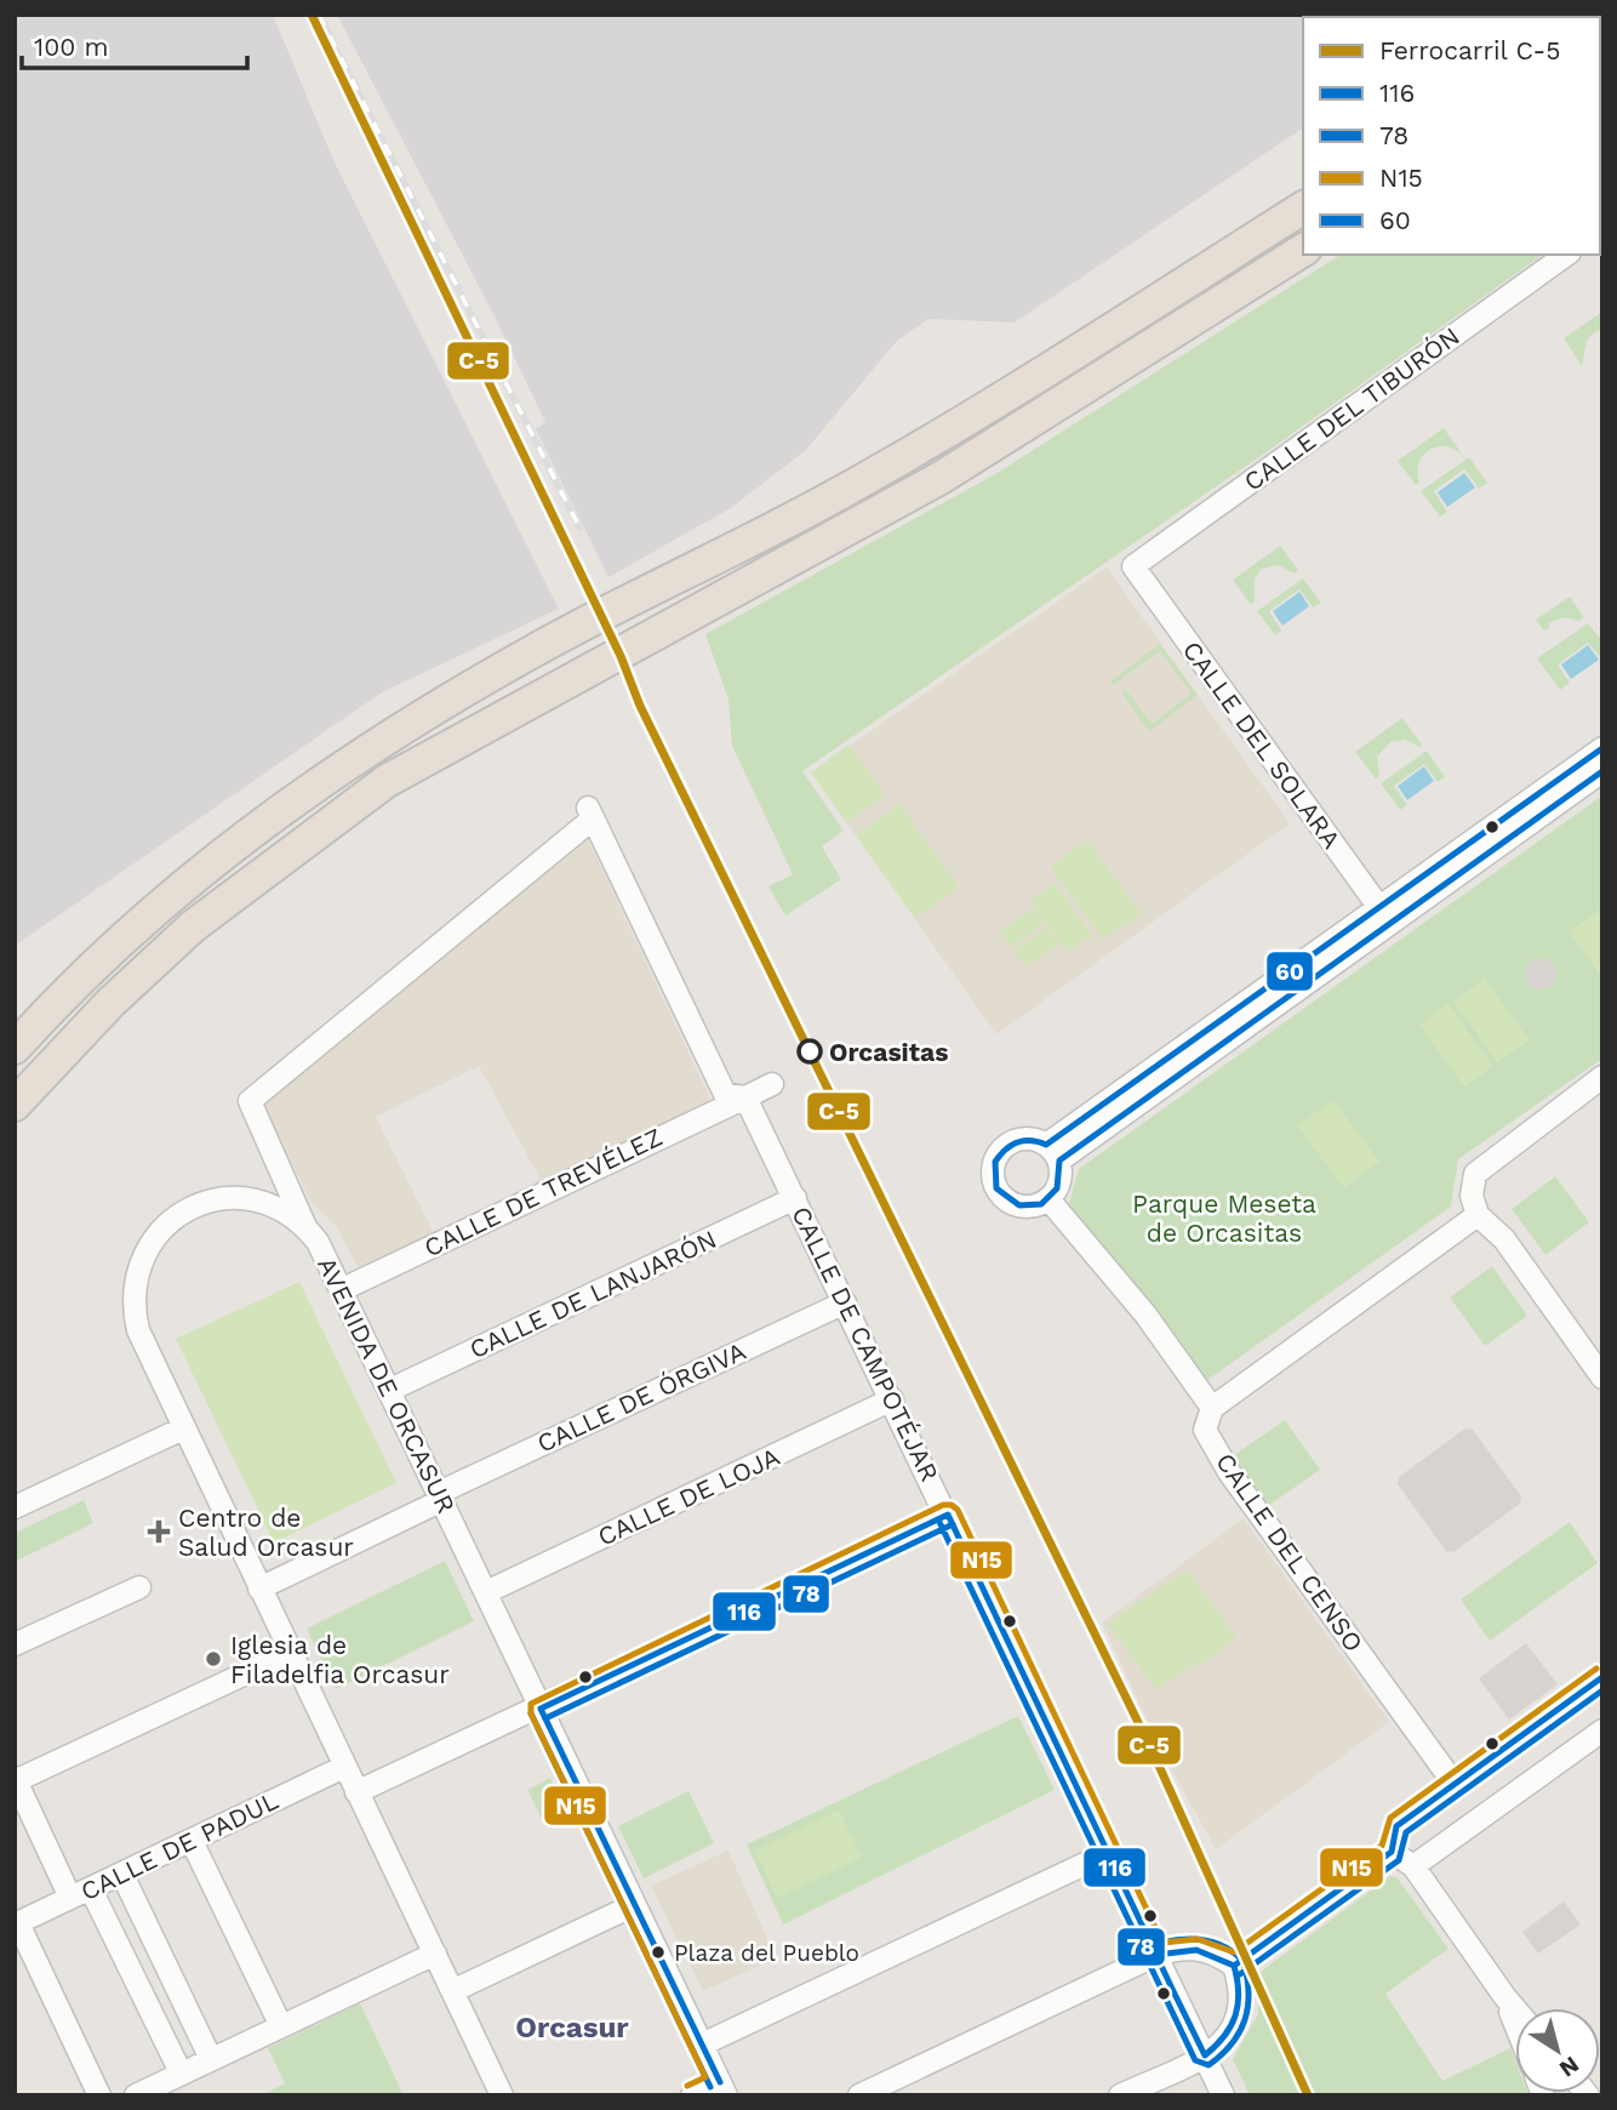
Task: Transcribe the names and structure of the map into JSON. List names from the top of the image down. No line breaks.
{"streets":{"street":["CALLE DEL TIBURÓN","CALLE DEL SOLARA","CALLE DE TREVÉLEZ","CALLE DE LANJARÓN","CALLE DE CAMPOTÉJAR","AVENIDA DE ORCASUR","CALLE DE ÓRGIVA","CALLE DE LOJA","CALLE DEL CENSO","CALLE DE PADUL"]},"crossings":[["CALLE DEL TIBURÓN","CALLE DEL SOLARA"],["CALLE DE TREVÉLEZ","CALLE DE CAMPOTÉJAR"],["CALLE DE TREVÉLEZ","AVENIDA DE ORCASUR"],["CALLE DE LANJARÓN","CALLE DE CAMPOTÉJAR"],["CALLE DE LANJARÓN","AVENIDA DE ORCASUR"],["CALLE DE CAMPOTÉJAR","AVENIDA DE ORCASUR"],["CALLE DE CAMPOTÉJAR","CALLE DE ÓRGIVA"],["CALLE DE CAMPOTÉJAR","CALLE DE LOJA"],["AVENIDA DE ORCASUR","CALLE DE ÓRGIVA"],["AVENIDA DE ORCASUR","CALLE DE LOJA"],["AVENIDA DE ORCASUR","CALLE DE PADUL"]],"districts":["Orcasur"],"parks":["Parque Meseta de Orcasitas"],"places":{"other":["Orcasitas","Iglesia de Filadelfia Orcasur","Plaza del Pueblo"],"health":["Centro de Salud Orcasur"]},"lines":["rail line C-5","transit line 60","transit line N15","transit line 116","transit line 78"],"legend":["Ferrocarril C-5","116","78","N15","60"],"scale_bar":"100 m","north":"bottom right"}
